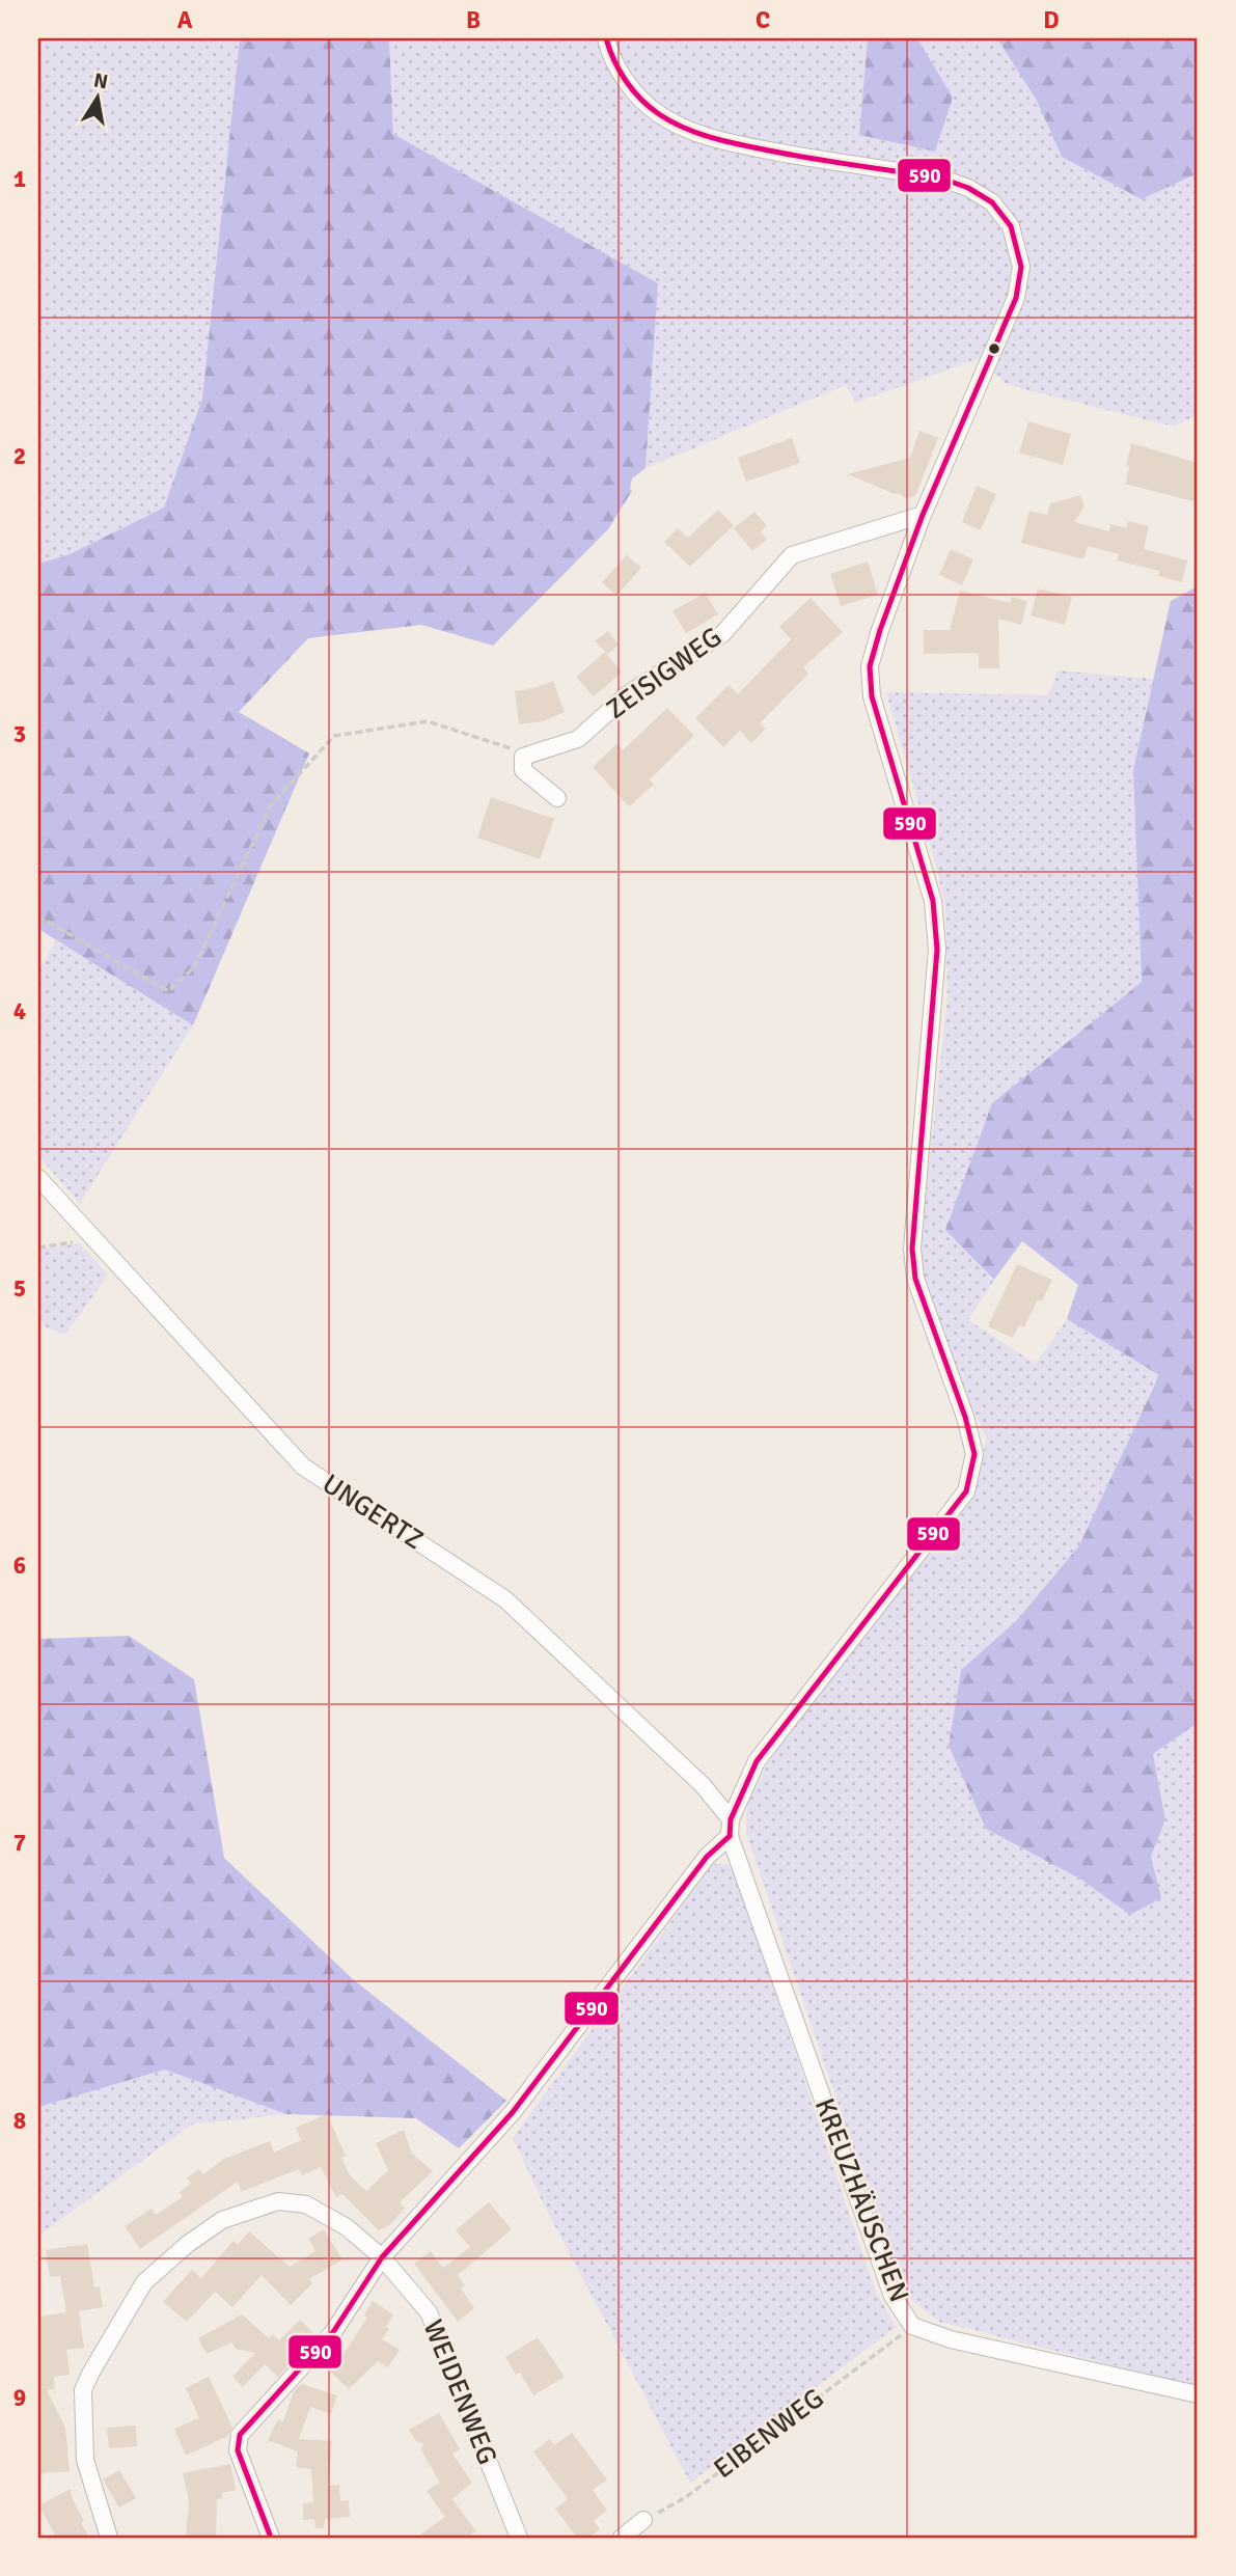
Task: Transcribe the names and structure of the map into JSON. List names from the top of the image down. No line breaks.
{"streets":{"street":["ZEISIGWEG","UNGERTZ","KREUZHÄUSCHEN","WEIDENWEG"],"path":["EIBENWEG"]},"crossings":[["KREUZHÄUSCHEN","EIBENWEG"]],"lines":["transit line 590"],"north":"top","grid":{"columns":["A","B","C","D"],"rows":["1","2","3","4","5","6","7","8","9"]}}
